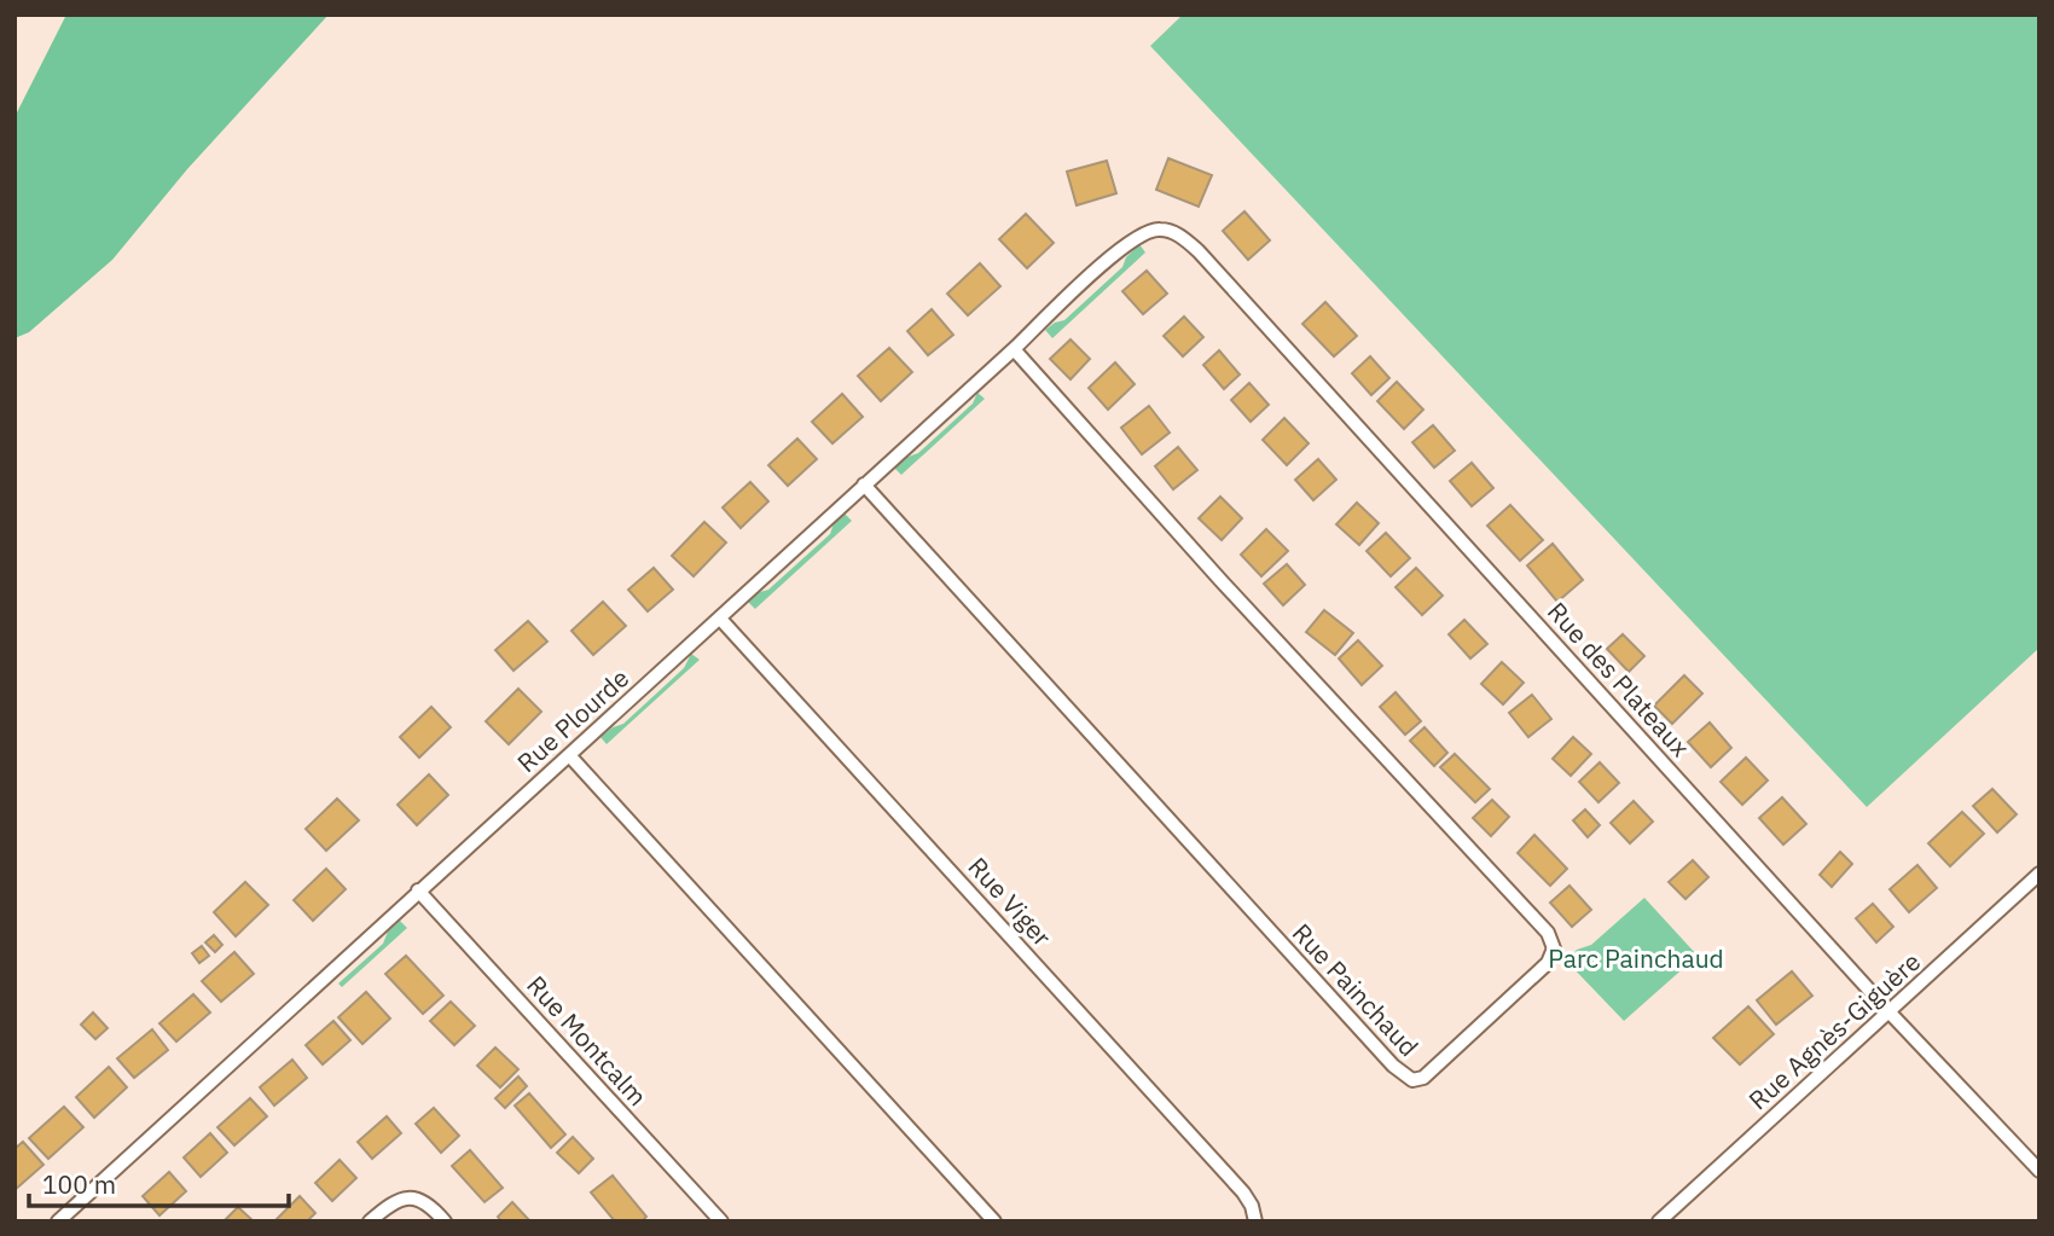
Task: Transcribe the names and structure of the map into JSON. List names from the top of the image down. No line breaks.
{"streets":{"street":["Rue des Plateaux","Rue Plourde","Rue Viger","Rue Painchaud","Rue Agnès-Giguère","Rue Montcalm"]},"crossings":[["Rue des Plateaux","Rue Plourde"],["Rue des Plateaux","Rue Agnès-Giguère"],["Rue Plourde","Rue Viger"],["Rue Plourde","Rue Painchaud"],["Rue Plourde","Rue Montcalm"]],"parks":["Parc Painchaud"],"scale_bar":"100 m"}
